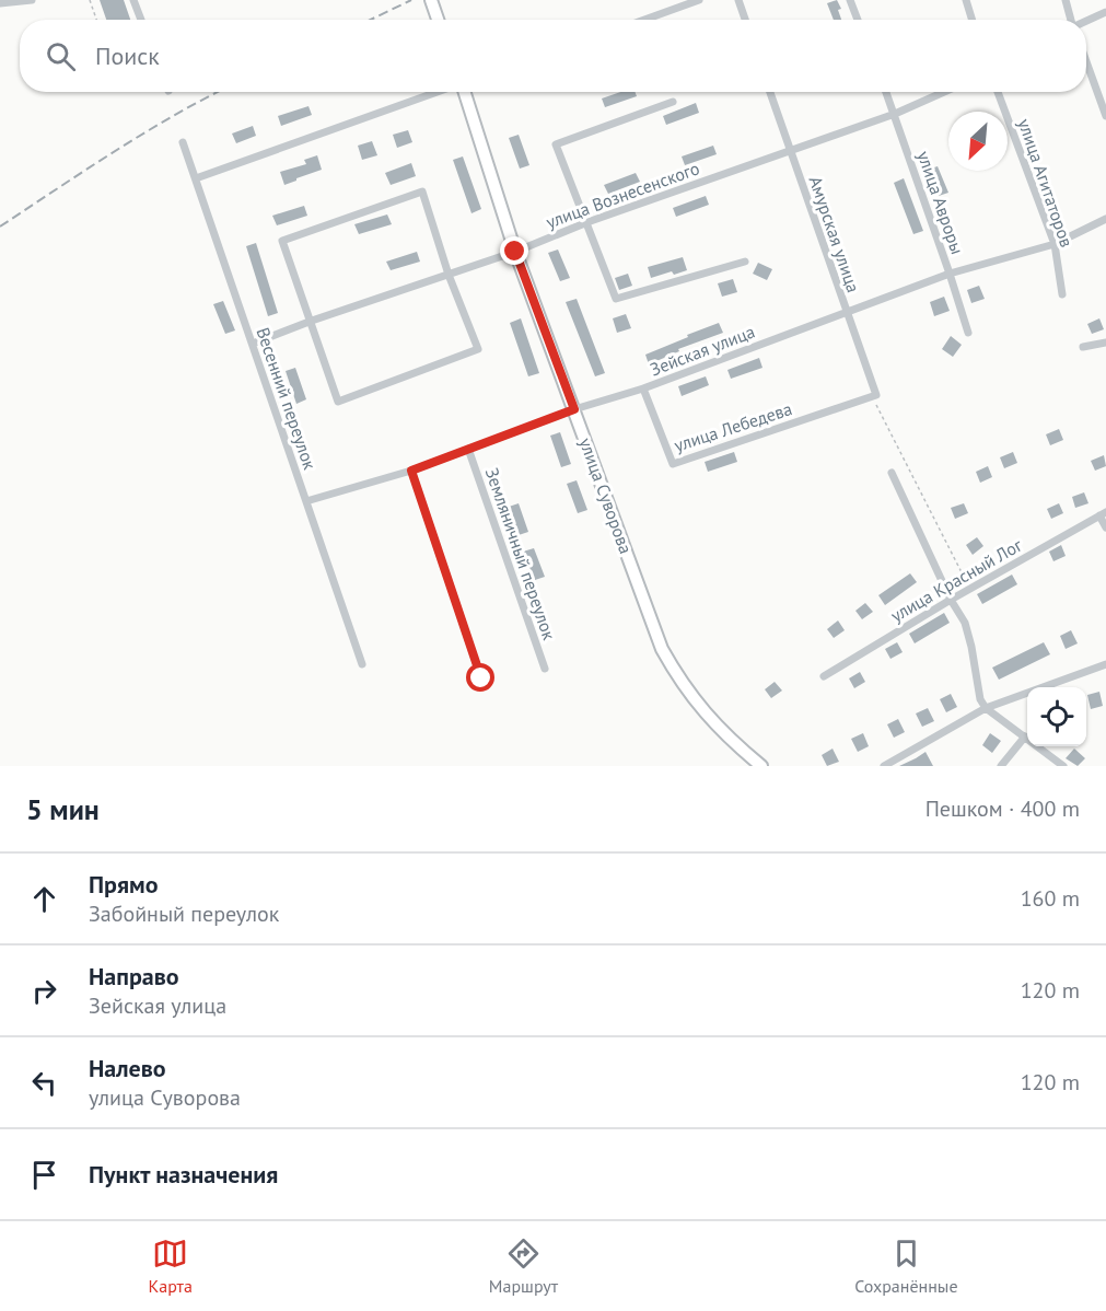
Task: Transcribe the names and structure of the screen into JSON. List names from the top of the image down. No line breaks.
{"streets":{"main road":["улица Суворова"],"street":["улица Агитаторов","улица Вознесенского","улица Авроры","Амурская улица","Зейская улица","Весенний переулок","улица Лебедева","Земляничный переулок","улица Красный Лог"]},"crossings":[["улица Агитаторов","Зейская улица"],["улица Вознесенского","улица Авроры"],["улица Вознесенского","Амурская улица"],["улица Вознесенского","Весенний переулок"],["улица Вознесенского","улица Суворова"],["улица Авроры","Зейская улица"],["Амурская улица","Зейская улица"],["Амурская улица","улица Лебедева"],["Зейская улица","Весенний переулок"],["Зейская улица","улица Лебедева"],["Зейская улица","улица Суворова"],["Зейская улица","Земляничный переулок"]],"north":"bottom left","page":{"search":"Поиск","heading":["5 мин","Пешком · 400 m"],"list":[["Прямо","Забойный переулок","160 m"],["Направо","Зейская улица","120 m"],["Налево","улица Суворова","120 m"],"Пункт назначения"],"nav":["Карта","Маршрут","Сохранённые"]}}
